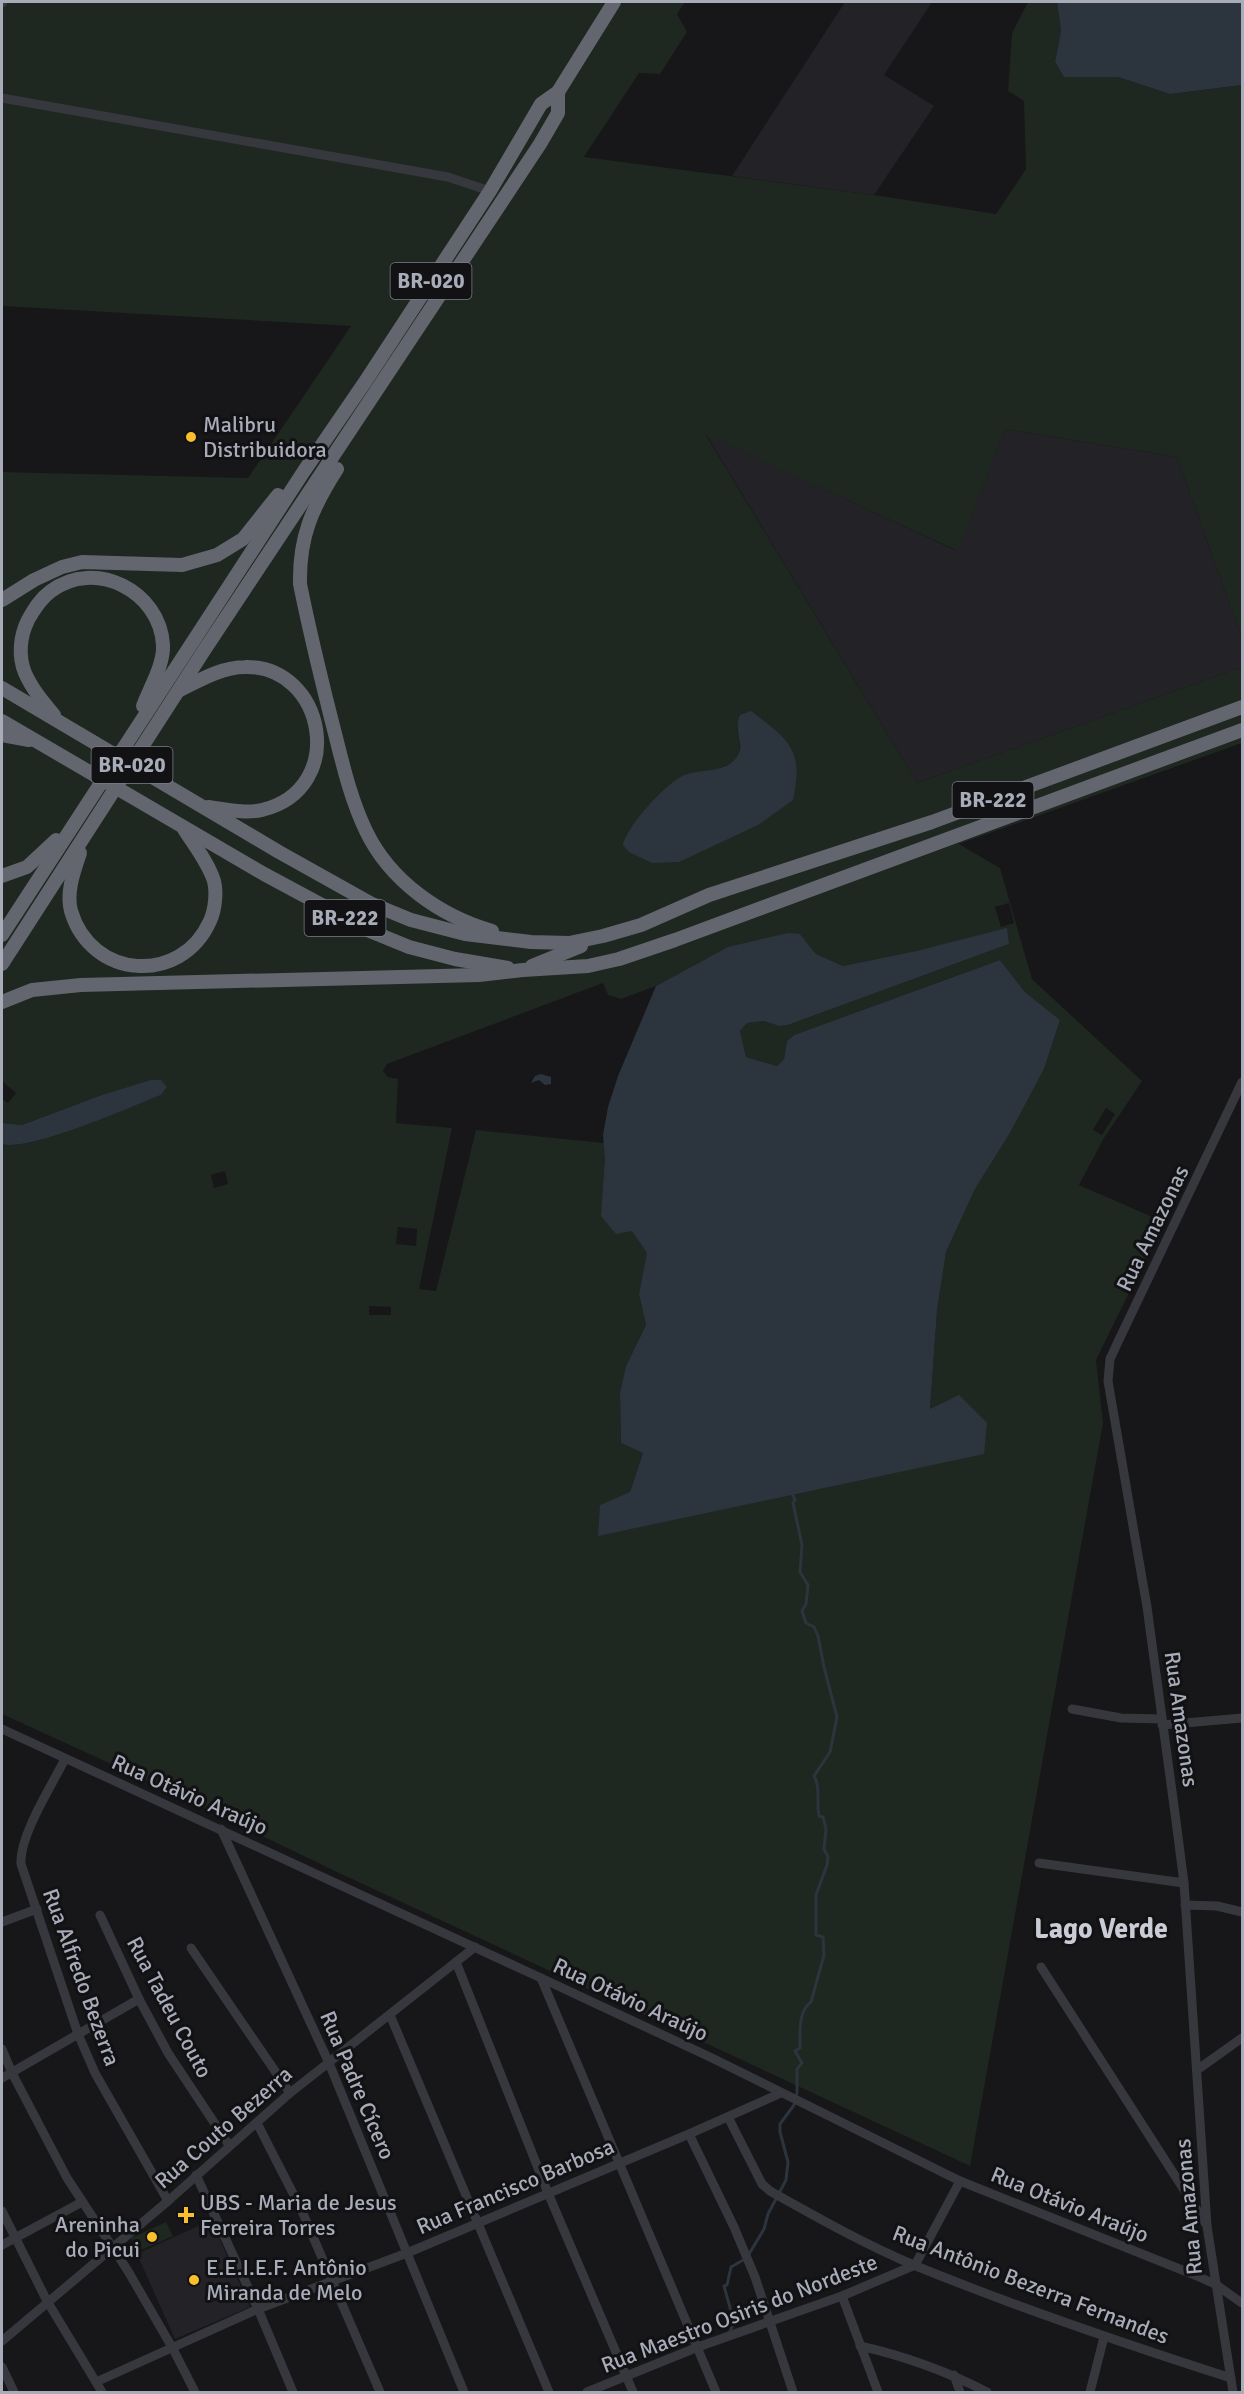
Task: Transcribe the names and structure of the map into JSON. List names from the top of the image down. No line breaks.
{"streets":{"highway":["BR-020","BR-222"],"street":["Rua Amazonas","Rua Otávio Araújo","Rua Alfredo Bezerra","Rua Tadeu Couto","Rua Padre Cícero","Rua Couto Bezerra","Rua Francisco Barbosa","Rua Antônio Bezerra Fernandes","Rua Maestro Osiris do Nordeste"]},"crossings":[["BR-020","BR-222"],["Rua Amazonas","Rua Otávio Araújo"],["Rua Amazonas","Rua Antônio Bezerra Fernandes"],["Rua Otávio Araújo","Rua Alfredo Bezerra"],["Rua Otávio Araújo","Rua Padre Cícero"],["Rua Otávio Araújo","Rua Couto Bezerra"],["Rua Otávio Araújo","Rua Francisco Barbosa"],["Rua Alfredo Bezerra","Rua Couto Bezerra"],["Rua Tadeu Couto","Rua Couto Bezerra"],["Rua Padre Cícero","Rua Couto Bezerra"],["Rua Padre Cícero","Rua Francisco Barbosa"],["Rua Francisco Barbosa","Rua Antônio Bezerra Fernandes"],["Rua Antônio Bezerra Fernandes","Rua Maestro Osiris do Nordeste"]],"districts":["Lago Verde"],"places":{"other":["Malibru Distribuidora","Areninha do Picui","E.E.I.E.F. Antônio Miranda de Melo"],"health":["UBS - Maria de Jesus Ferreira Torres"]}}
